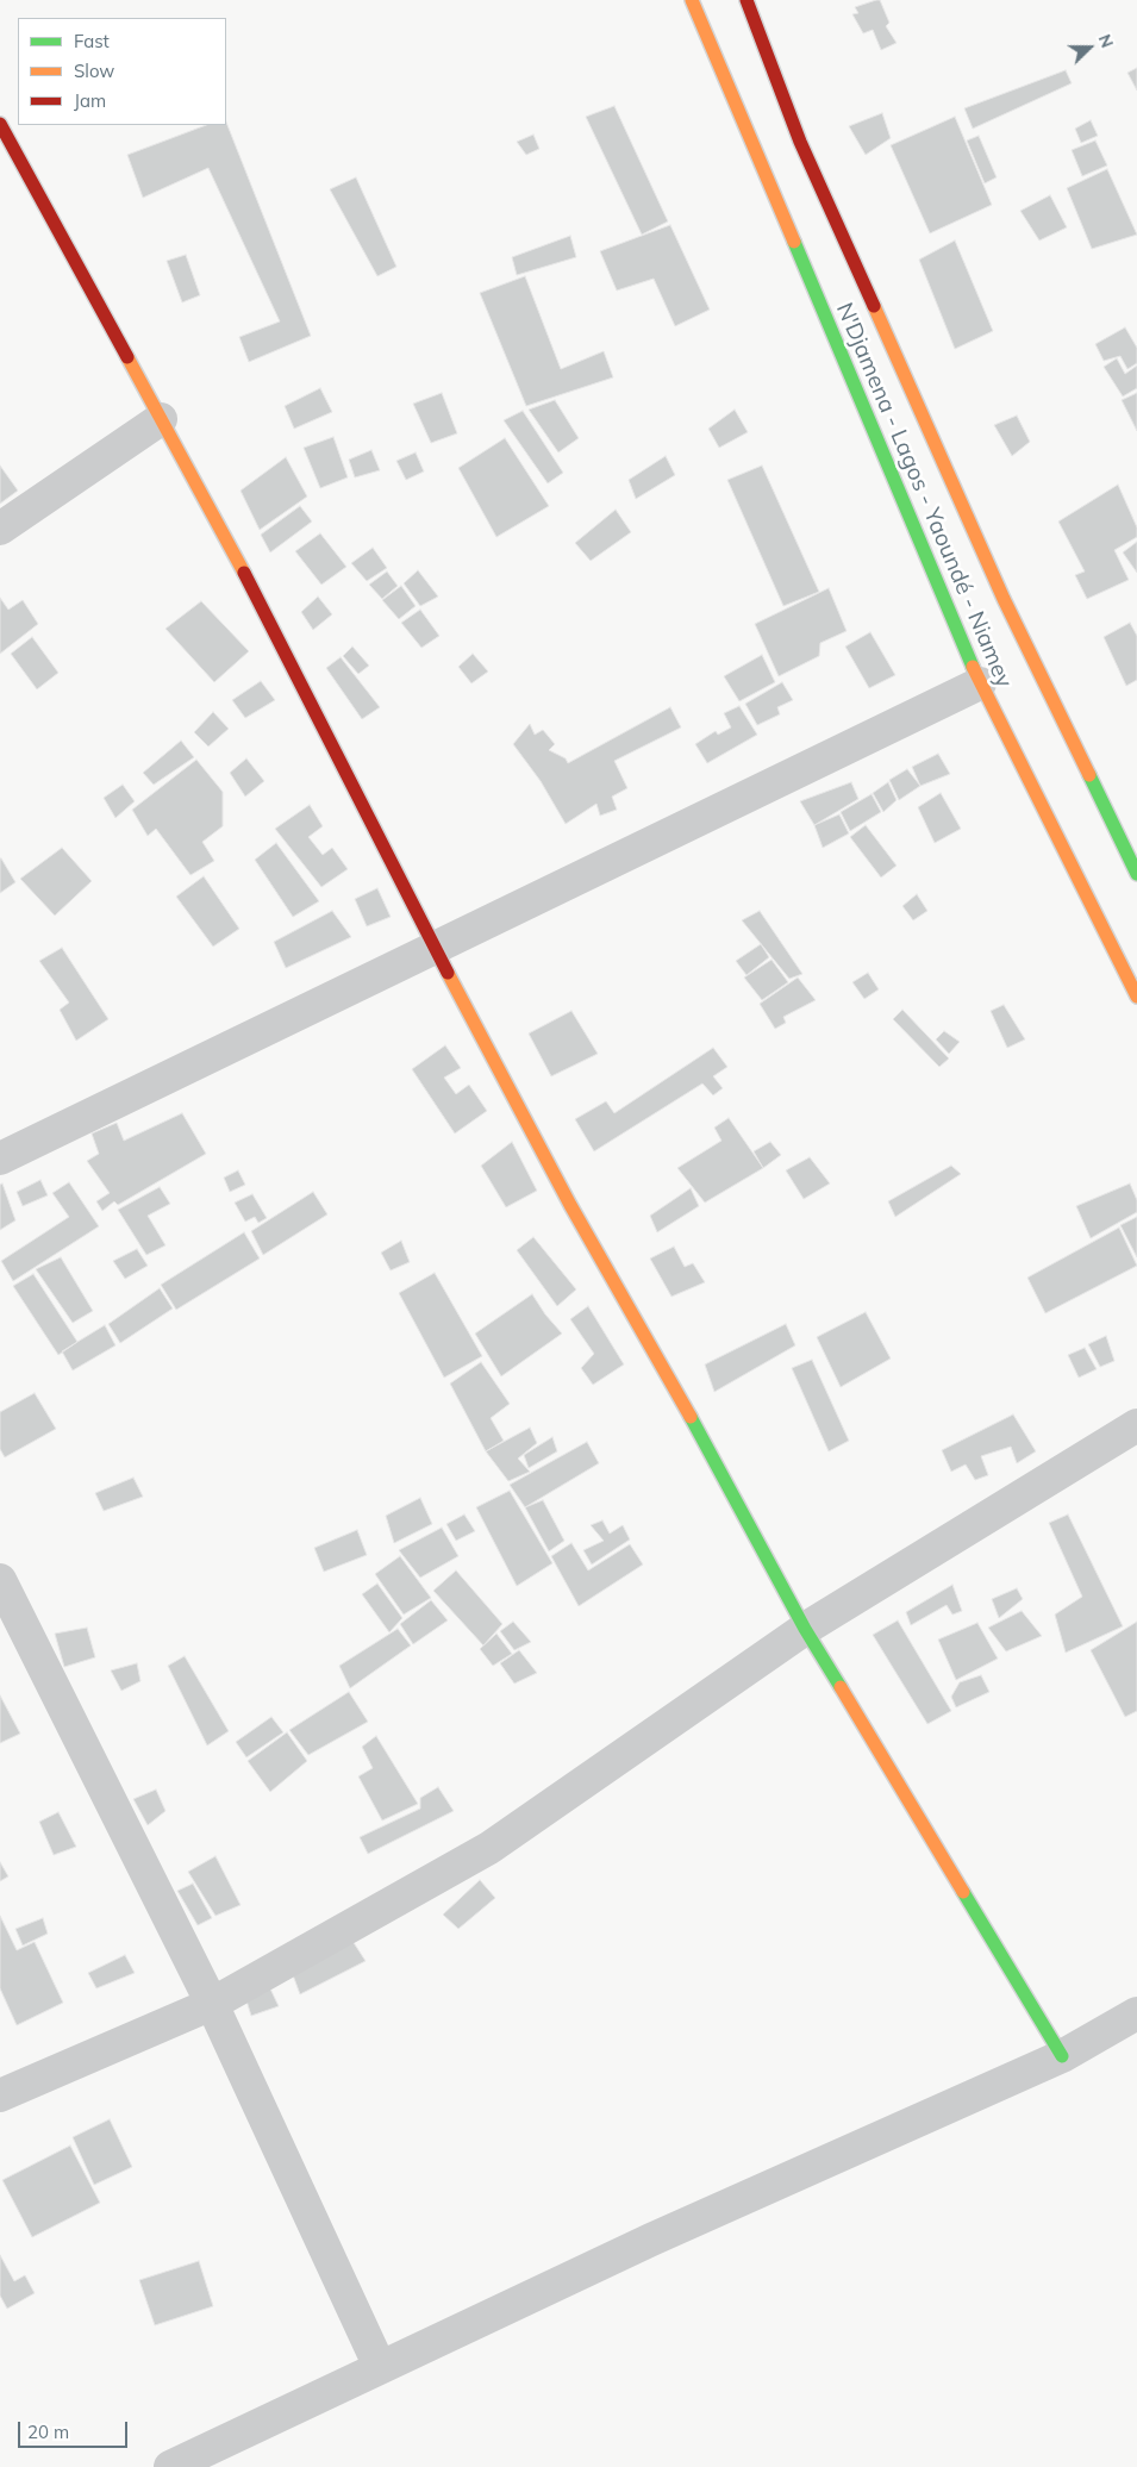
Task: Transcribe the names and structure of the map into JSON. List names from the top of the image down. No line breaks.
{"streets":{"main road":["N'Djamena - Lagos - Yaoundé - Niamey"]},"legend":["Fast","Slow","Jam"],"scale_bar":"20 m","north":"right"}
